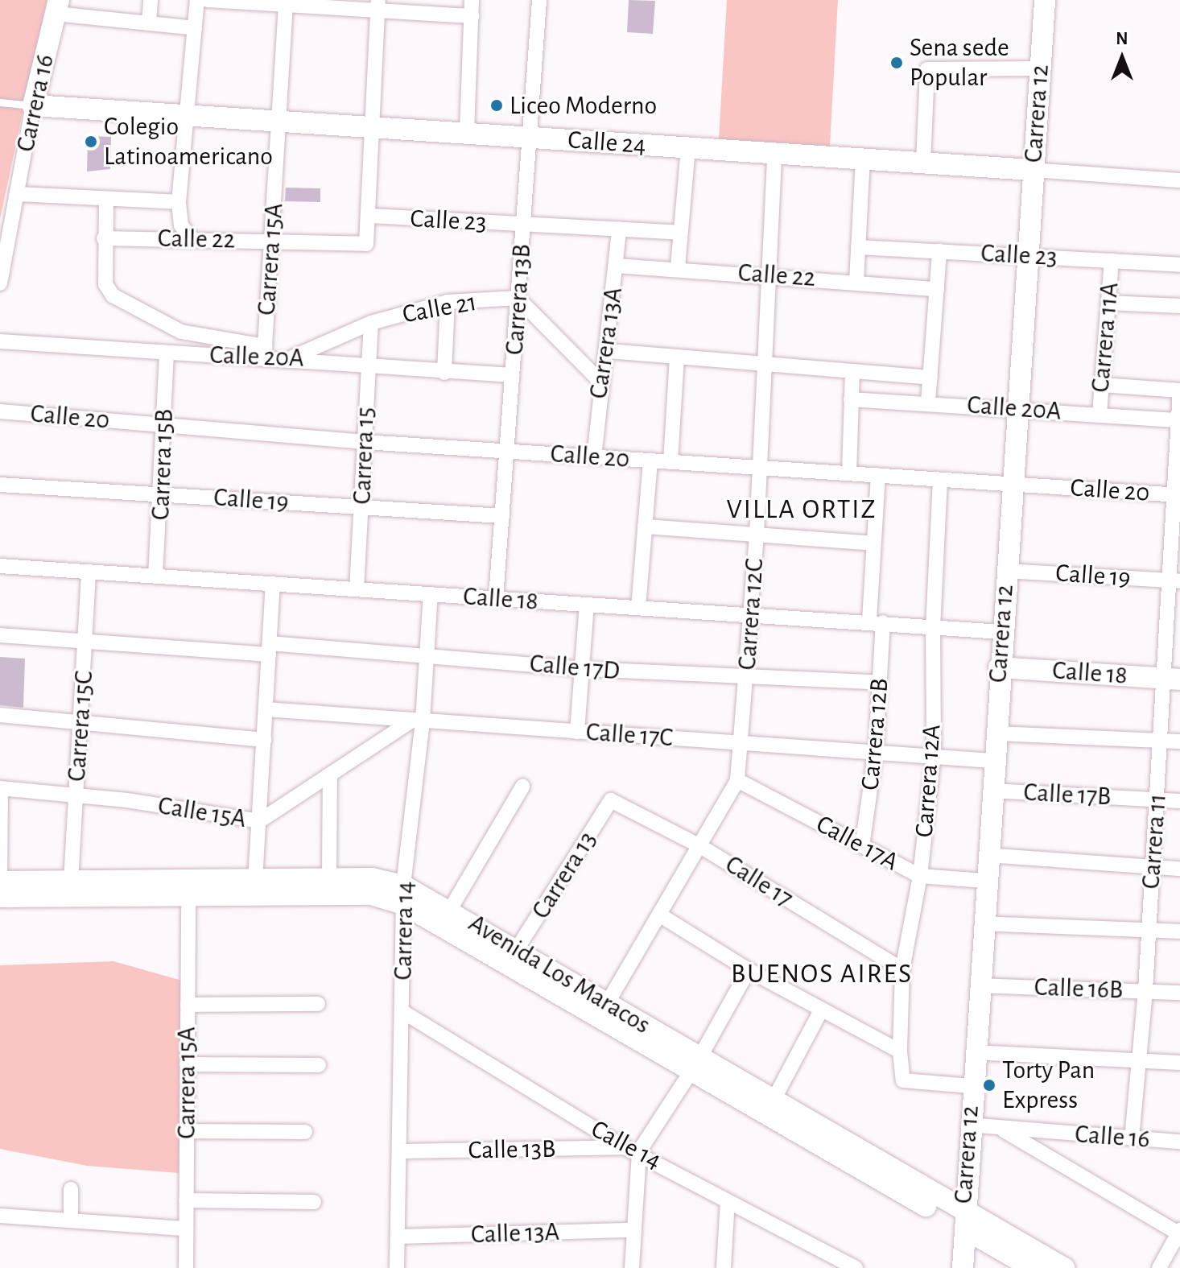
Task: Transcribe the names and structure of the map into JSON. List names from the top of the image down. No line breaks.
{"streets":{"street":["Carrera 16","Carrera 12","Calle 24","Calle 23","Calle 22","Carrera 15A","Carrera 13B","Calle 21","Carrera 11A","Carrera 13A","Calle 20A","Calle 20","Carrera 15","Carrera 15B","Calle 19","Calle 18","Carrera 12C","Calle 17D","Carrera 15C","Carrera 12B","Calle 17C","Carrera 12A","Calle 17B","Calle 15A","Carrera 11","Calle 17A","Carrera 13","Calle 17","Carrera 14","Avenida Los Maracos","Calle 16B","Calle 16","Calle 14","Calle 13B","Calle 13A"]},"crossings":[["Carrera 16","Calle 24"],["Carrera 12","Calle 24"],["Carrera 12","Calle 23"],["Carrera 12","Calle 20A"],["Carrera 12","Calle 20"],["Carrera 12","Calle 19"],["Carrera 12","Calle 18"],["Carrera 12","Calle 17C"],["Carrera 12","Carrera 12A"],["Carrera 12","Calle 17B"],["Carrera 12","Calle 17A"],["Carrera 12","Avenida Los Maracos"],["Carrera 12","Calle 16B"],["Carrera 12","Calle 16"],["Calle 24","Carrera 15A"],["Calle 24","Carrera 13B"],["Calle 24","Carrera 12C"],["Calle 23","Calle 22"],["Calle 23","Carrera 13B"],["Calle 23","Carrera 11A"],["Calle 23","Carrera 13A"],["Calle 22","Carrera 15A"],["Calle 22","Carrera 13A"],["Calle 22","Carrera 12C"],["Carrera 15A","Calle 21"],["Carrera 15A","Calle 20A"],["Carrera 15A","Avenida Los Maracos"],["Carrera 13B","Calle 21"],["Carrera 13B","Calle 20A"],["Carrera 13B","Calle 20"],["Carrera 13B","Calle 19"],["Carrera 13B","Calle 18"],["Calle 21","Calle 20A"],["Calle 21","Carrera 15"],["Carrera 11A","Calle 20A"],["Carrera 13A","Calle 20"],["Calle 20A","Carrera 15"],["Calle 20A","Carrera 15B"],["Calle 20A","Carrera 11"],["Calle 20","Carrera 15"],["Calle 20","Carrera 15B"],["Calle 20","Carrera 12C"],["Calle 20","Carrera 12B"],["Calle 20","Carrera 12A"],["Calle 20","Carrera 11"],["Carrera 15","Calle 19"],["Carrera 15","Calle 18"],["Carrera 15B","Calle 19"],["Carrera 15B","Calle 18"],["Calle 19","Carrera 11"],["Calle 18","Carrera 12C"],["Calle 18","Carrera 15C"],["Calle 18","Carrera 12B"],["Calle 18","Carrera 12A"],["Calle 18","Carrera 11"],["Calle 18","Carrera 14"],["Carrera 12C","Calle 17D"],["Carrera 12C","Calle 17C"],["Carrera 12C","Calle 17A"],["Carrera 12C","Calle 17"],["Carrera 12C","Avenida Los Maracos"],["Calle 17D","Carrera 15C"],["Calle 17D","Carrera 12B"],["Calle 17D","Carrera 14"],["Carrera 15C","Calle 15A"],["Carrera 15C","Avenida Los Maracos"],["Carrera 12B","Calle 17C"],["Carrera 12B","Calle 17A"],["Calle 17C","Carrera 12A"],["Calle 17C","Calle 15A"],["Calle 17C","Carrera 14"],["Carrera 12A","Calle 17A"],["Carrera 12A","Calle 17"],["Calle 17B","Carrera 11"],["Calle 15A","Carrera 14"],["Carrera 11","Calle 16B"],["Carrera 11","Calle 16"],["Carrera 13","Calle 17"],["Carrera 13","Avenida Los Maracos"],["Carrera 14","Avenida Los Maracos"],["Carrera 14","Calle 14"],["Carrera 14","Calle 13B"],["Carrera 14","Calle 13A"],["Calle 14","Calle 13B"]],"districts":["VILLA ORTIZ","BUENOS AIRES"],"places":["Sena sede Popular","Liceo Moderno","Colegio Latinoamericano","Torty Pan Express"],"north":"top"}
